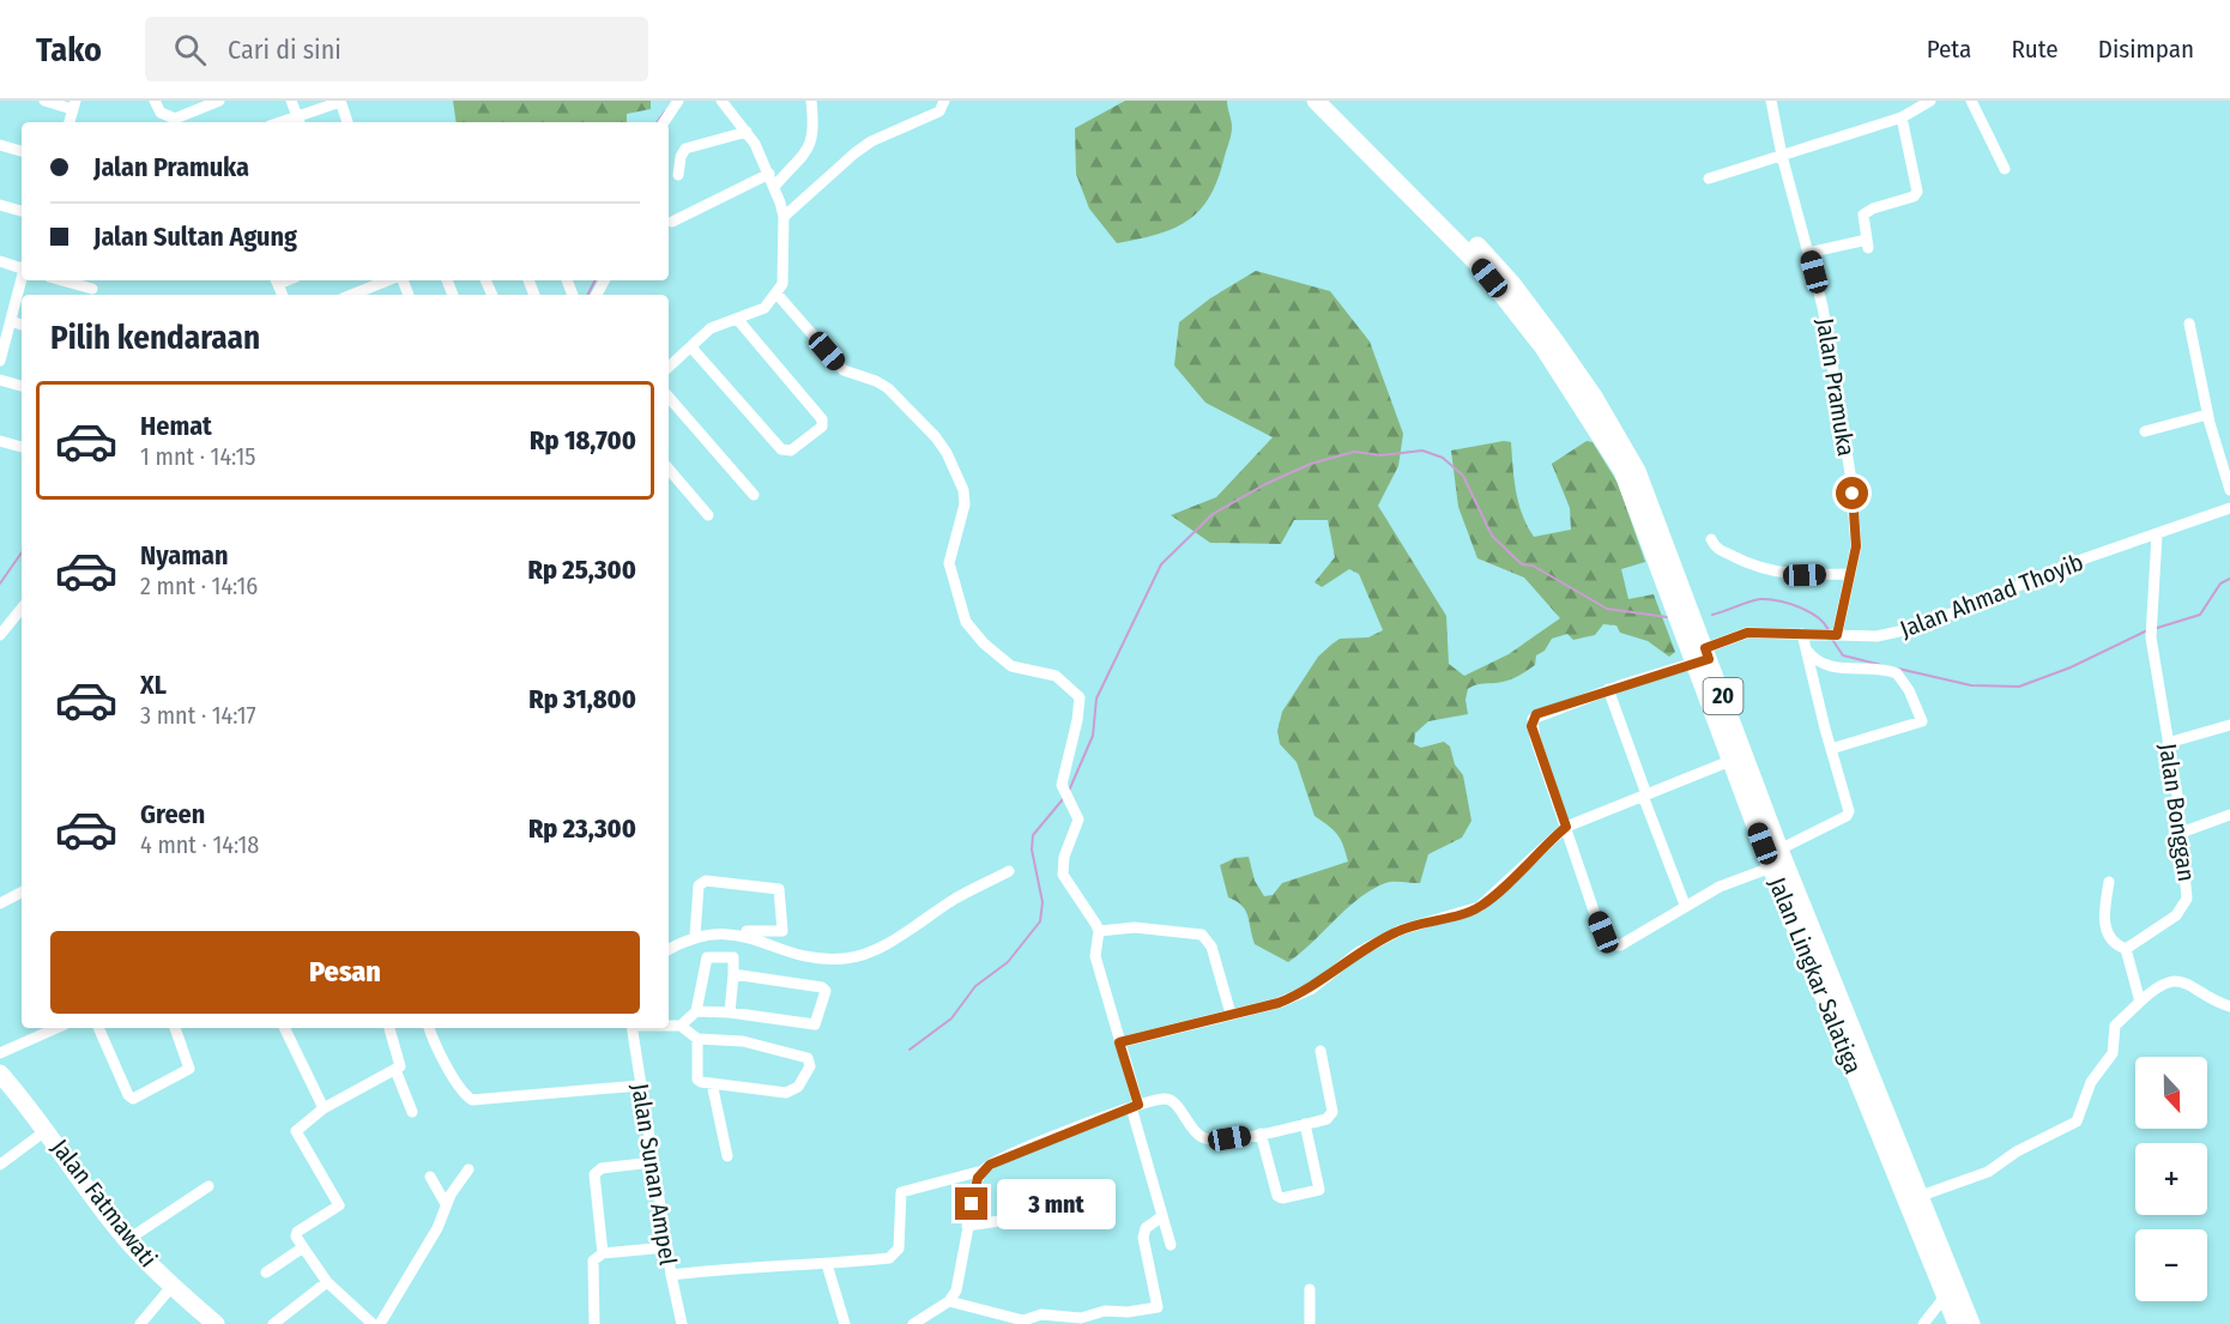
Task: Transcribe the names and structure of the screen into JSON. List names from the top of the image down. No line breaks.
{"streets":{"main road":["20","Jalan Lingkar Salatiga","Jalan Fatmawati"],"street":["Jalan Pramuka","Jalan Ahmad Thoyib","Jalan Bonggan","Jalan Sunan Ampel"]},"crossings":[["Jalan Pramuka","Jalan Ahmad Thoyib"],["Jalan Ahmad Thoyib","Jalan Bonggan"],["Jalan Ahmad Thoyib","Jalan Lingkar Salatiga"]],"north":"bottom","page":{"header":"Tako","search":"Cari di sini","nav":["Peta","Rute","Disimpan"],"banner":["Jalan Pramuka","Jalan Sultan Agung"],"heading":"Pilih kendaraan","list":[{"name":"Hemat","note":"1 mnt · 14:15","value":"Rp 18,700"},{"name":"Nyaman","note":"2 mnt · 14:16","value":"Rp 25,300"},{"name":"XL","note":"3 mnt · 14:17","value":"Rp 31,800"},{"name":"Green","note":"4 mnt · 14:18","value":"Rp 23,300"}],"buttons":"Pesan","map_buttons":["+","−"],"bubble":"3 mnt"}}
